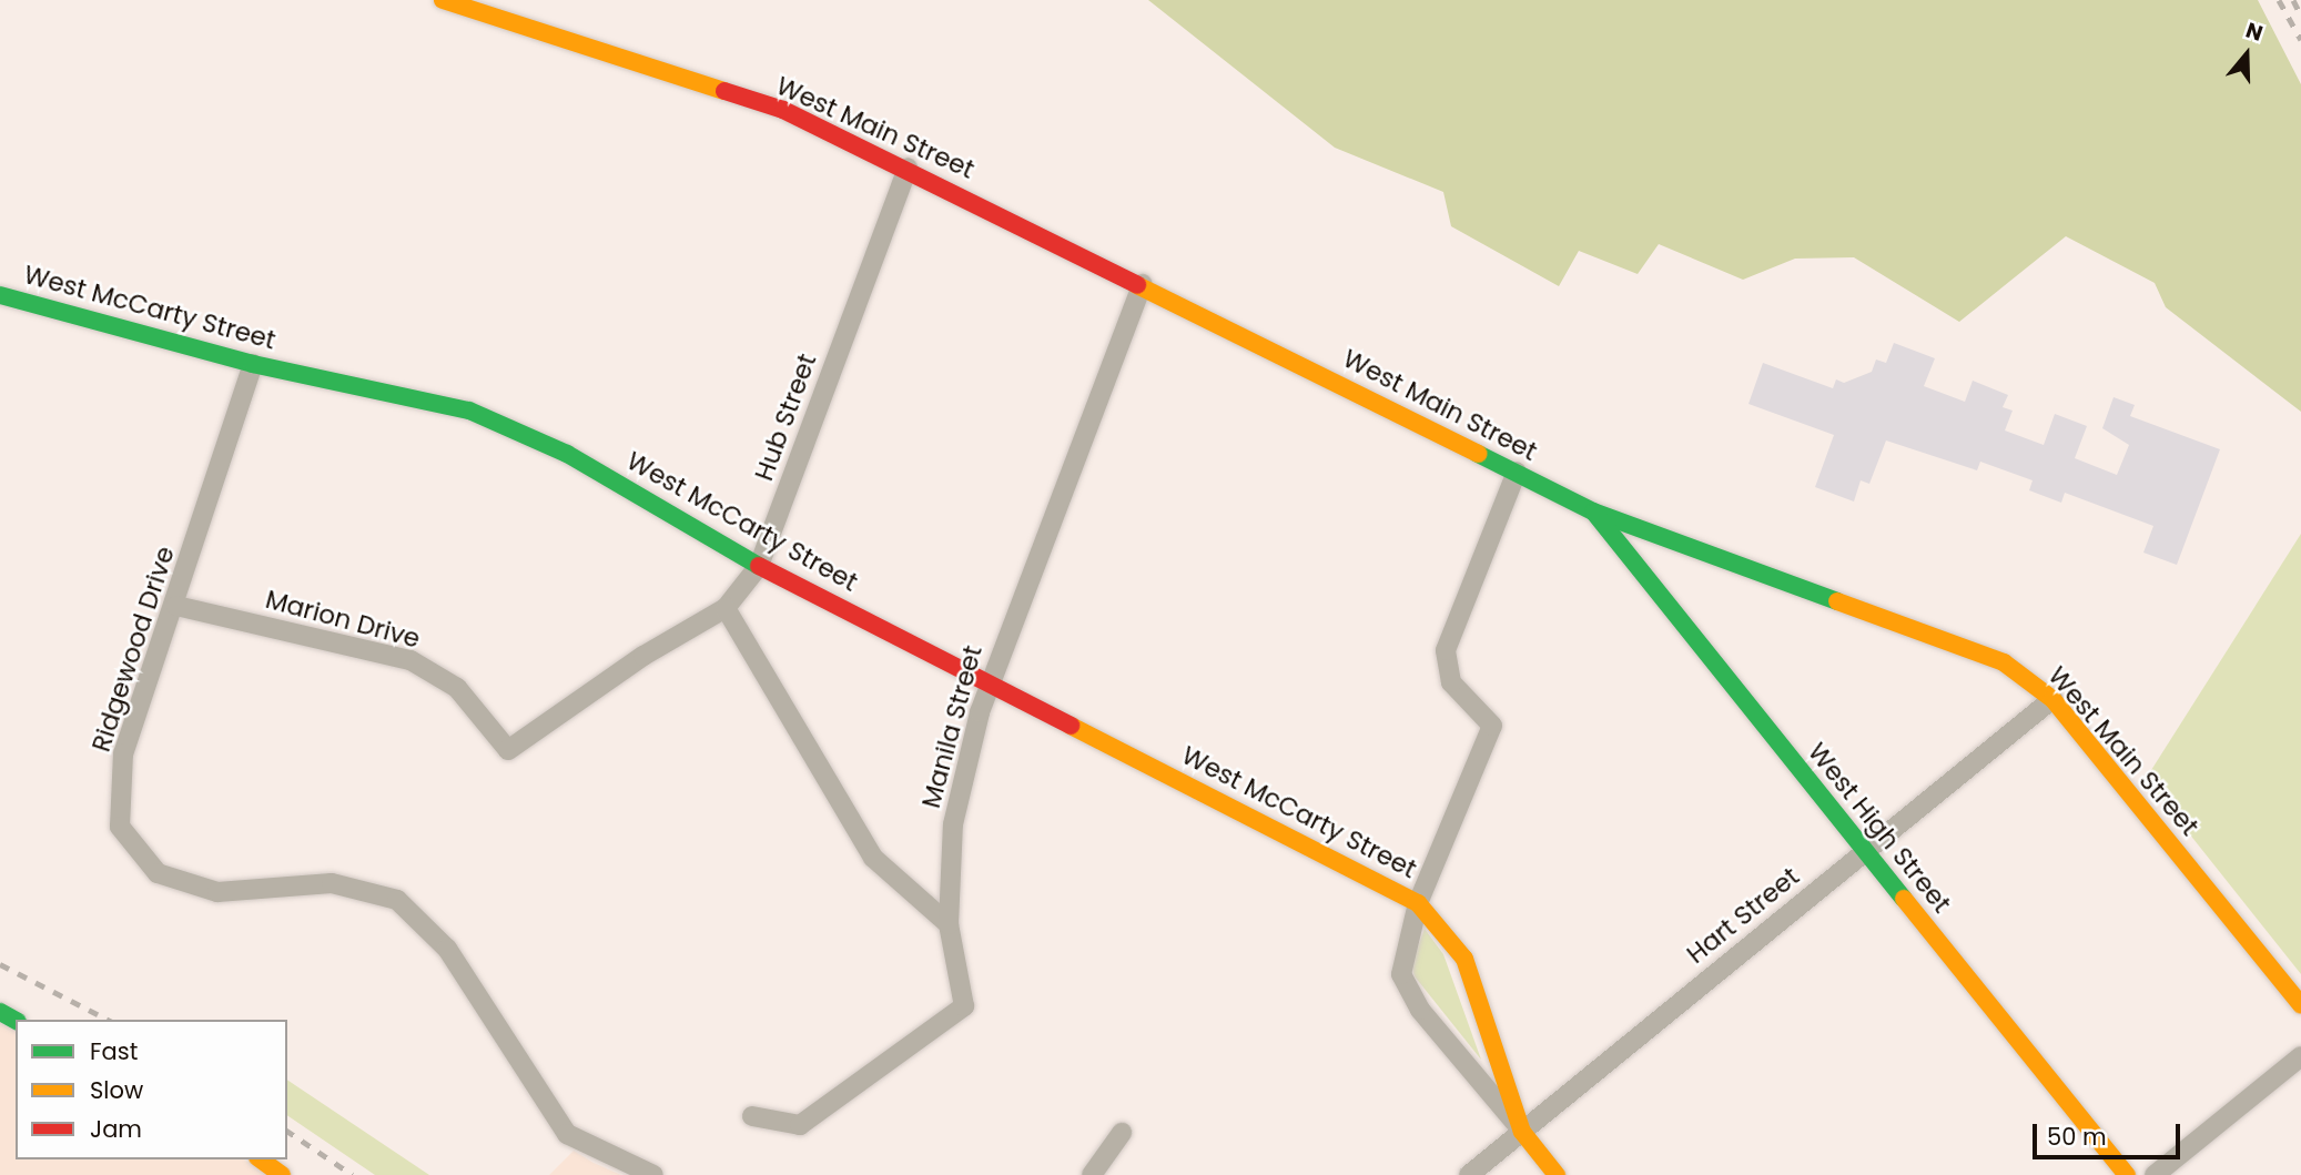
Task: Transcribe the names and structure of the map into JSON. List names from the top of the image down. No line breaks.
{"streets":{"street":["West Main Street","West McCarty Street","Hub Street","Marion Drive","Ridgewood Drive","Manila Street","West High Street","Hart Street"]},"crossings":[["West Main Street","Hub Street"],["West Main Street","Manila Street"],["West Main Street","West High Street"],["West Main Street","Hart Street"],["West McCarty Street","Hub Street"],["West McCarty Street","Ridgewood Drive"],["West McCarty Street","Manila Street"],["West McCarty Street","Hart Street"],["Hub Street","Marion Drive"],["Marion Drive","Ridgewood Drive"],["West High Street","Hart Street"]],"legend":["Fast","Slow","Jam"],"scale_bar":"50 m","north":"top"}
